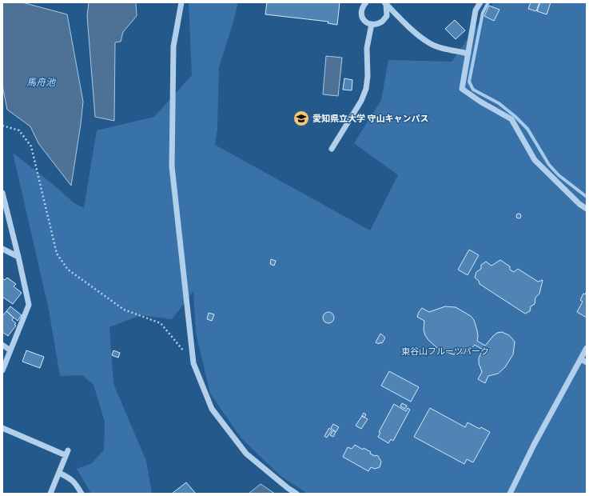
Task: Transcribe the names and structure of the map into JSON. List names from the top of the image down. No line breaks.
{"water":["馬舟池"],"parks":["東谷山フルーツパーク"],"places":{"school or university":["愛知県立大学 守山キャンパス"]}}
